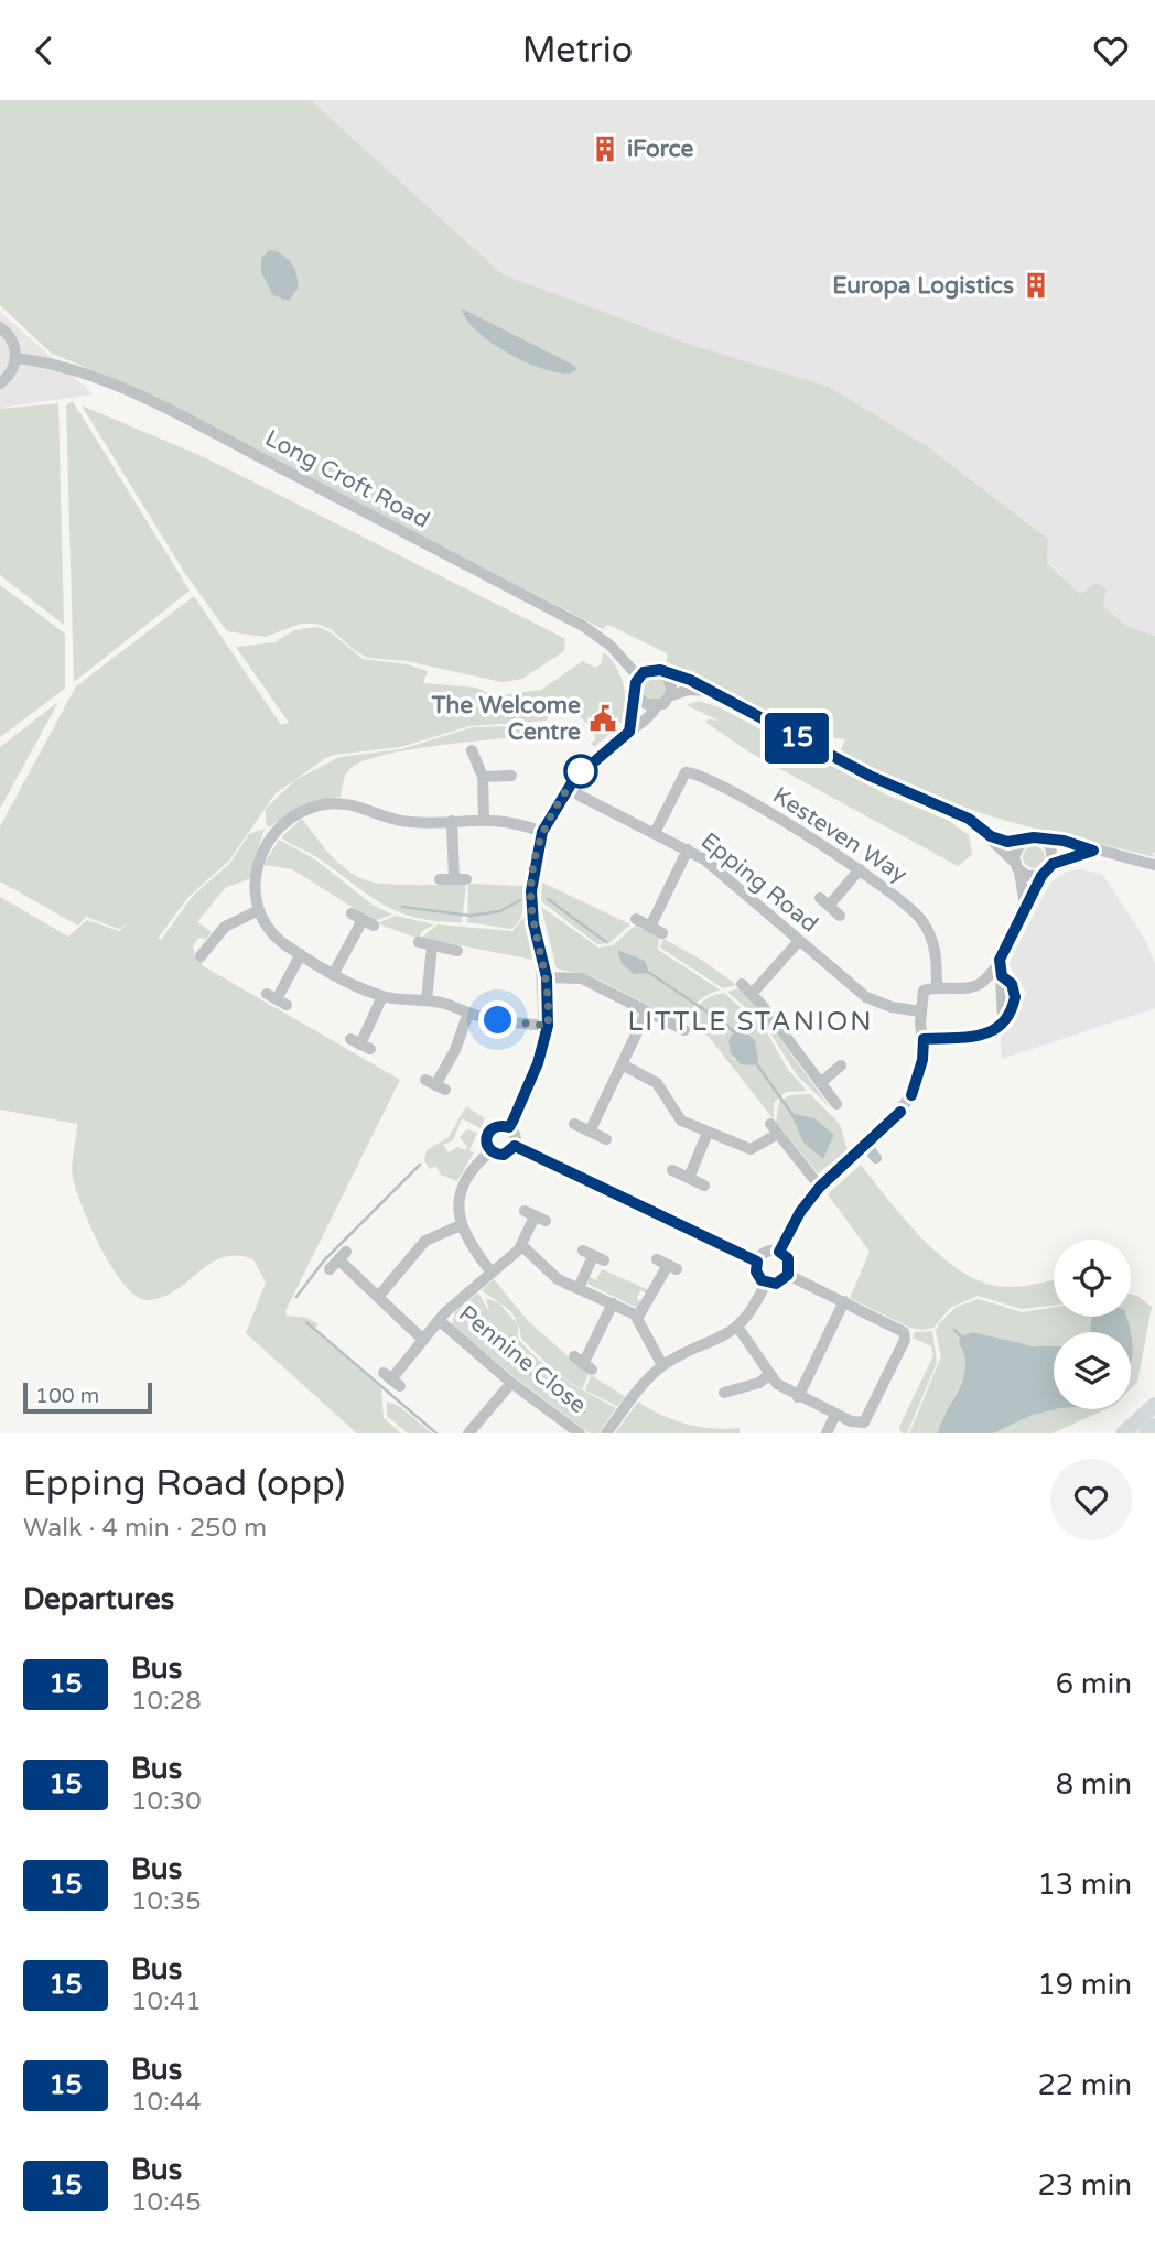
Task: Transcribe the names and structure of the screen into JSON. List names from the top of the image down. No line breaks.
{"streets":{"street":["Long Croft Road","Kesteven Way","Epping Road","Pennine Close"]},"crossings":[["Kesteven Way","Epping Road"]],"districts":["LITTLE STANION"],"places":{"building":["iForce","Europa Logistics"],"public building":["The Welcome Centre"]},"lines":["bus line 15"],"scale_bar":"100 m","page":{"header":"Metrio","on_map":"15","scale":"100 m","heading":[["Epping Road (opp)","Walk · 4 min · 250 m"],"Departures"],"list":[{"mark":"15","name":"Bus","note":"10:28","value":"6 min"},{"mark":"15","name":"Bus","note":"10:30","value":"8 min"},{"mark":"15","name":"Bus","note":"10:35","value":"13 min"},{"mark":"15","name":"Bus","note":"10:41","value":"19 min"},{"mark":"15","name":"Bus","note":"10:44","value":"22 min"},{"mark":"15","name":"Bus","note":"10:45","value":"23 min"}]}}
